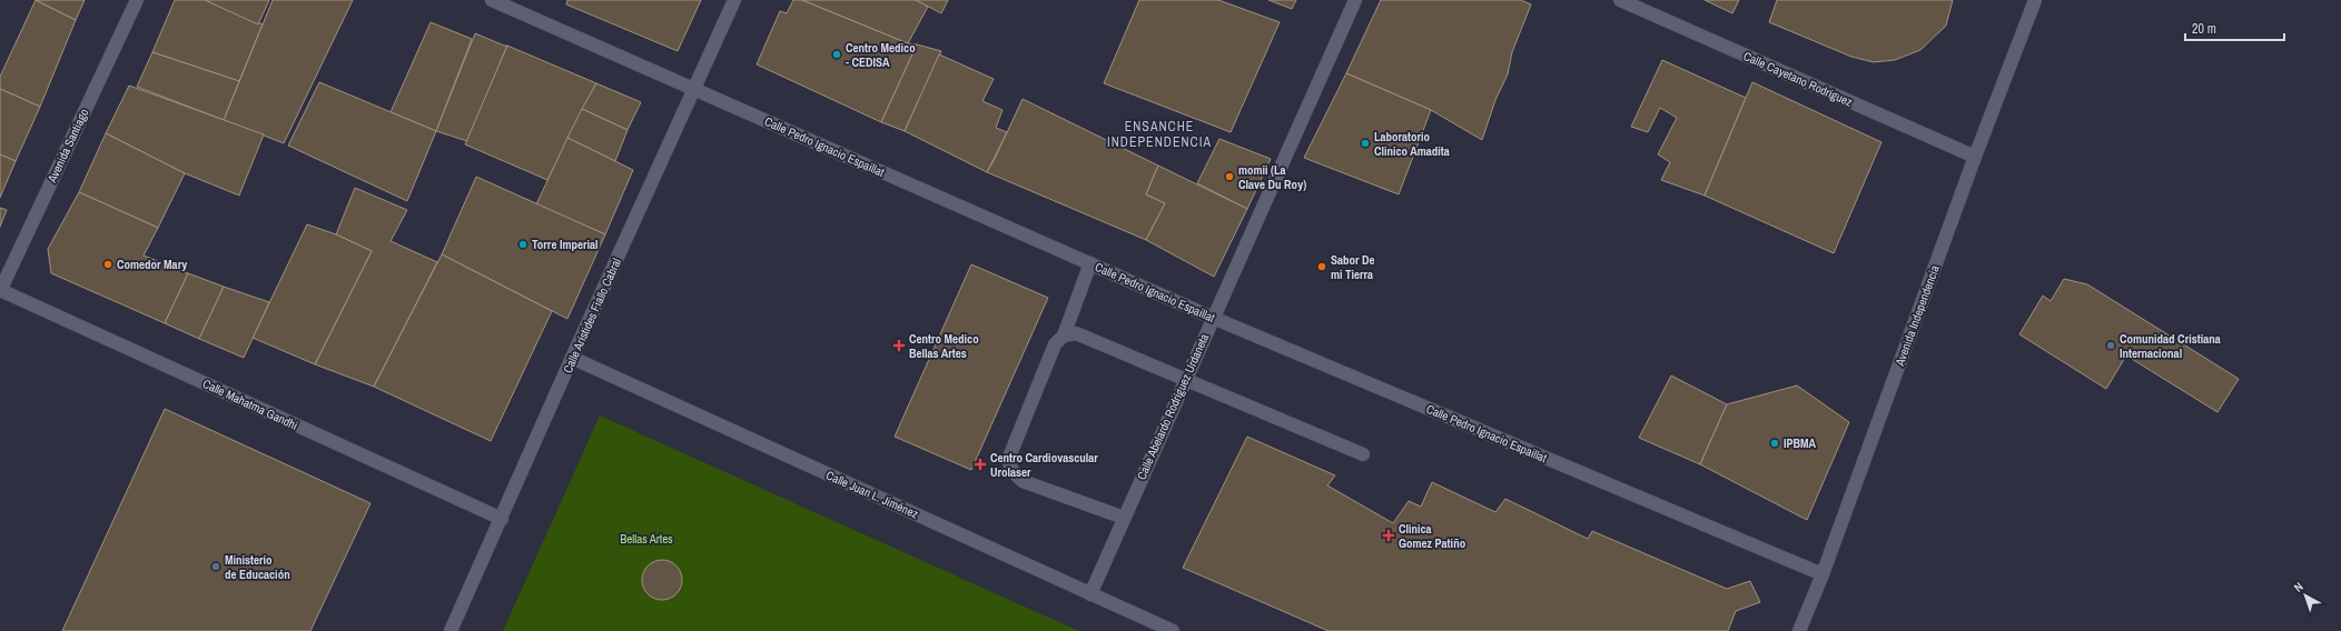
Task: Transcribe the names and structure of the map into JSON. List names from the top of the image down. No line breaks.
{"streets":{"street":["Calle Cayetano Rodríguez","Avenida Santiago","Calle Pedro Ignacio Espaillat","Calle Arístides Fiallo Cabral","Avenida Independencia","Calle Mahatma Gandhi","Calle Abelardo Rodríguez Urdaneta","Calle Juan L. Jiménez"]},"crossings":[["Calle Cayetano Rodríguez","Avenida Independencia"],["Avenida Santiago","Calle Mahatma Gandhi"],["Calle Pedro Ignacio Espaillat","Calle Arístides Fiallo Cabral"],["Calle Pedro Ignacio Espaillat","Avenida Independencia"],["Calle Pedro Ignacio Espaillat","Calle Abelardo Rodríguez Urdaneta"],["Calle Arístides Fiallo Cabral","Calle Mahatma Gandhi"],["Calle Arístides Fiallo Cabral","Calle Juan L. Jiménez"],["Calle Abelardo Rodríguez Urdaneta","Calle Juan L. Jiménez"]],"districts":["ENSANCHE INDEPENDENCIA"],"parks":["Bellas Artes"],"places":{"other":["Centro Medico - CEDISA","Laboratorio Clinico Amadita","momii (La Clave Du Roy)","Torre Imperial","Comedor Mary","Sabor De mi Tierra","Comunidad Cristiana Internacional","IPBMA","Ministerio de Educación"],"health":["Centro Medico Bellas Artes","Centro Cardiovascular Urolaser","Clinica Gomez Patiño"]},"scale_bar":"20 m","north":"top left"}
